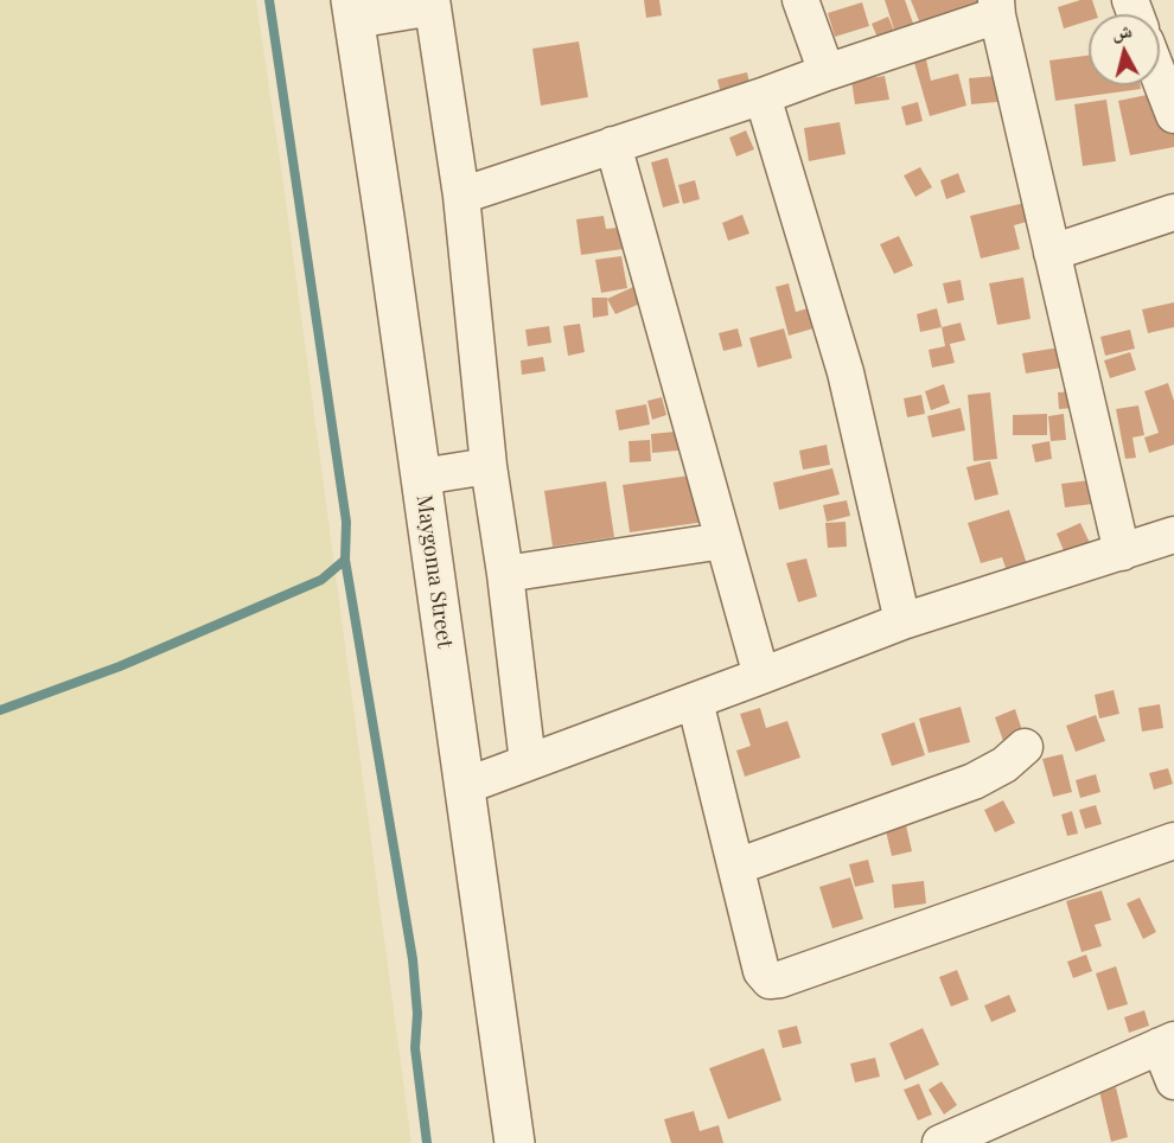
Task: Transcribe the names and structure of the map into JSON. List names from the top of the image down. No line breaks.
{"streets":{"street":["Maygoma Street"]},"north":"top"}
